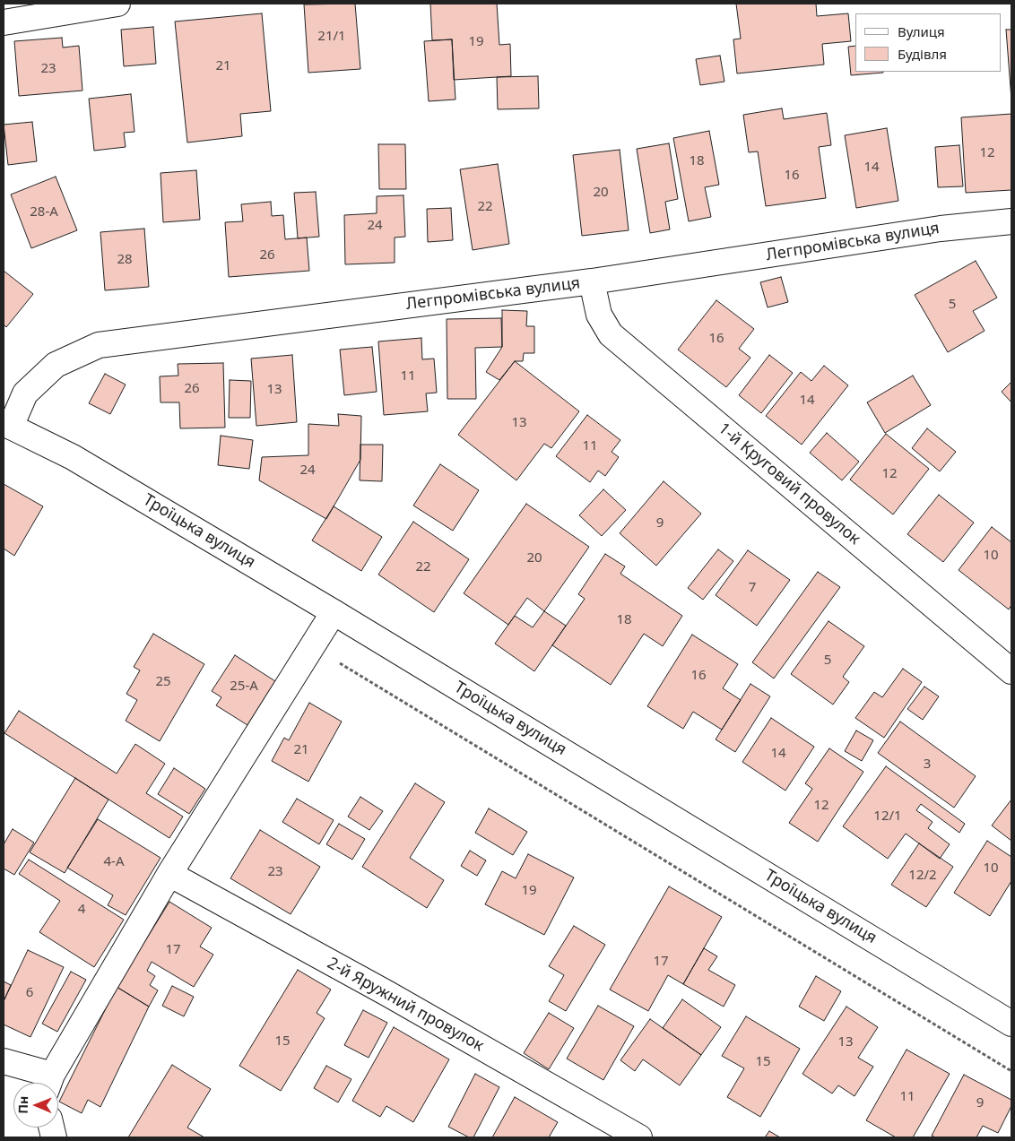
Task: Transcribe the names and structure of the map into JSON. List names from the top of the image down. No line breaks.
{"streets":{"street":["Легпромівська вулиця","1-й Круговий провулок","Троїцька вулиця","2-й Яружний провулок"]},"crossings":[["Легпромівська вулиця","1-й Круговий провулок"],["Легпромівська вулиця","Троїцька вулиця"]],"house_numbers":["21/1","19","21","23","12","18","14","16","20","22","28-А","24","26","28","5","16","11","26","13","14","13","11","24","12","9","10","20","22","7","18","5","16","25","25-А","21","14","3","12","12/1","4-А","10","23","12/2","19","4","17","17","6","15","13","15","11","9"],"legend":["Вулиця","Будівля"],"north":"left"}
